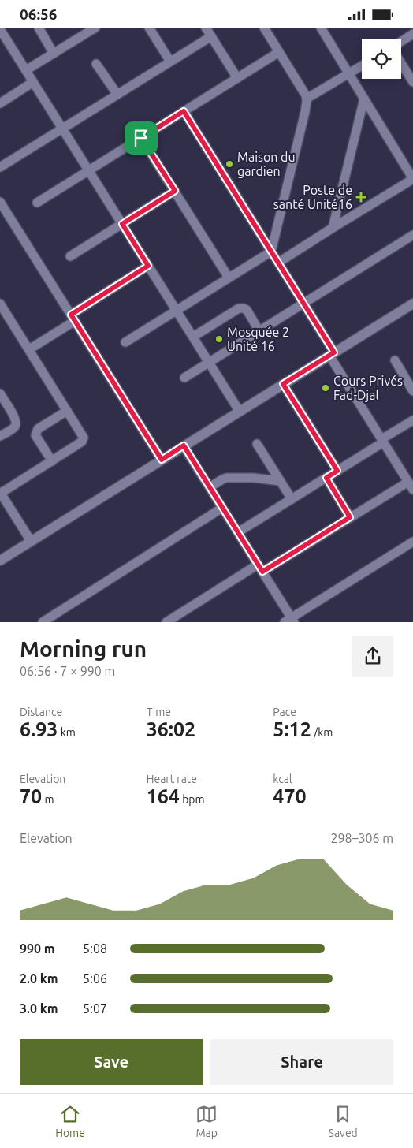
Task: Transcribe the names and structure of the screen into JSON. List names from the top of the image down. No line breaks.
{"places":{"other":["Maison du gardien","Mosquée 2 Unité 16","Cours Privés Fad-Djal"],"health":["Poste de santé Unité16"]},"page":{"status":"06:56","heading":["Morning run","06:56 · 7 × 990 m"],"stats":[["Distance","6.93 km"],["Time","36:02"],["Pace","5:12 /km"],["Elevation","70 m"],["Heart rate","164 bpm"],["kcal","470"]],"chart":["Elevation","298–306 m"],"list":[{"name":"990 m","note":"5:08"},{"name":"2.0 km","note":"5:06"},{"name":"3.0 km","note":"5:07"}],"buttons":["Save","Share"],"tabs":["Home","Map","Saved"]}}
